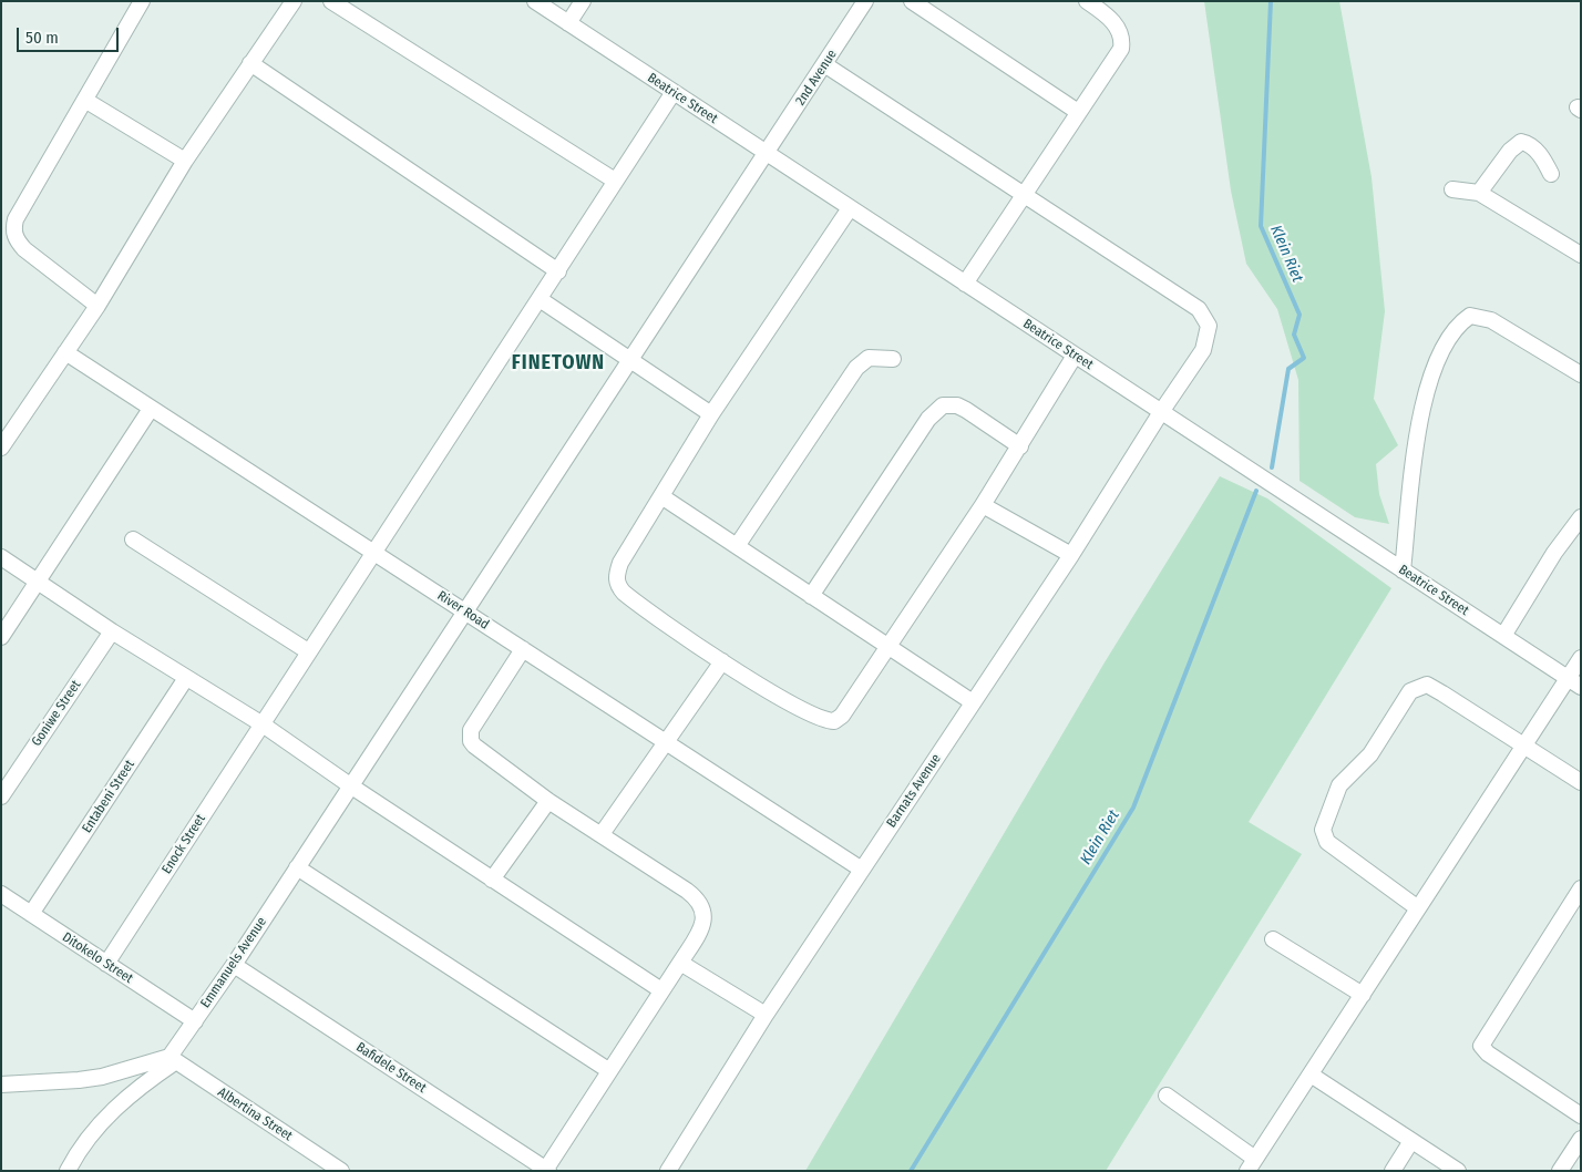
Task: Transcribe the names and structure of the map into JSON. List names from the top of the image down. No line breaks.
{"streets":{"street":["2nd Avenue","Beatrice Street","River Road","Goniwe Street","Barnats Avenue","Entabeni Street","Enock Street","Ditokelo Street","Emmanuels Avenue","Bafidele Street","Albertina Street"]},"crossings":[["2nd Avenue","Beatrice Street"],["2nd Avenue","River Road"],["2nd Avenue","Barnats Avenue"],["2nd Avenue","Emmanuels Avenue"],["Beatrice Street","Barnats Avenue"],["Beatrice Street","Enock Street"],["River Road","Barnats Avenue"],["River Road","Enock Street"],["River Road","Emmanuels Avenue"],["Entabeni Street","Ditokelo Street"],["Enock Street","Ditokelo Street"],["Ditokelo Street","Emmanuels Avenue"],["Emmanuels Avenue","Bafidele Street"],["Emmanuels Avenue","Albertina Street"]],"districts":["FINETOWN"],"water":["Klein Riet"],"scale_bar":"50 m"}
